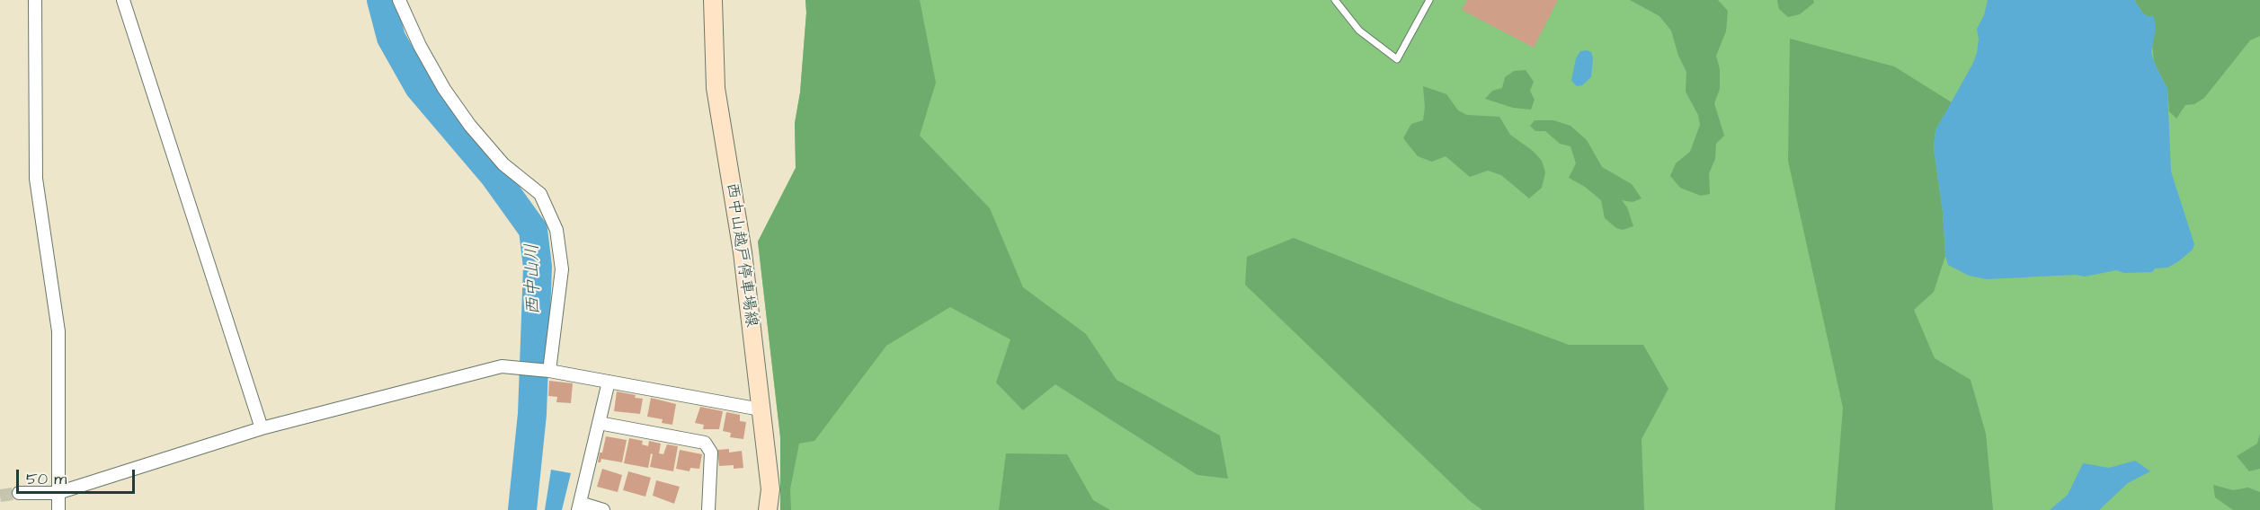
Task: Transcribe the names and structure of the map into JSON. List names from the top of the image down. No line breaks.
{"streets":{"main road":["西中山越戸停車場線"]},"water":["西中山川"],"scale_bar":"50 m"}
